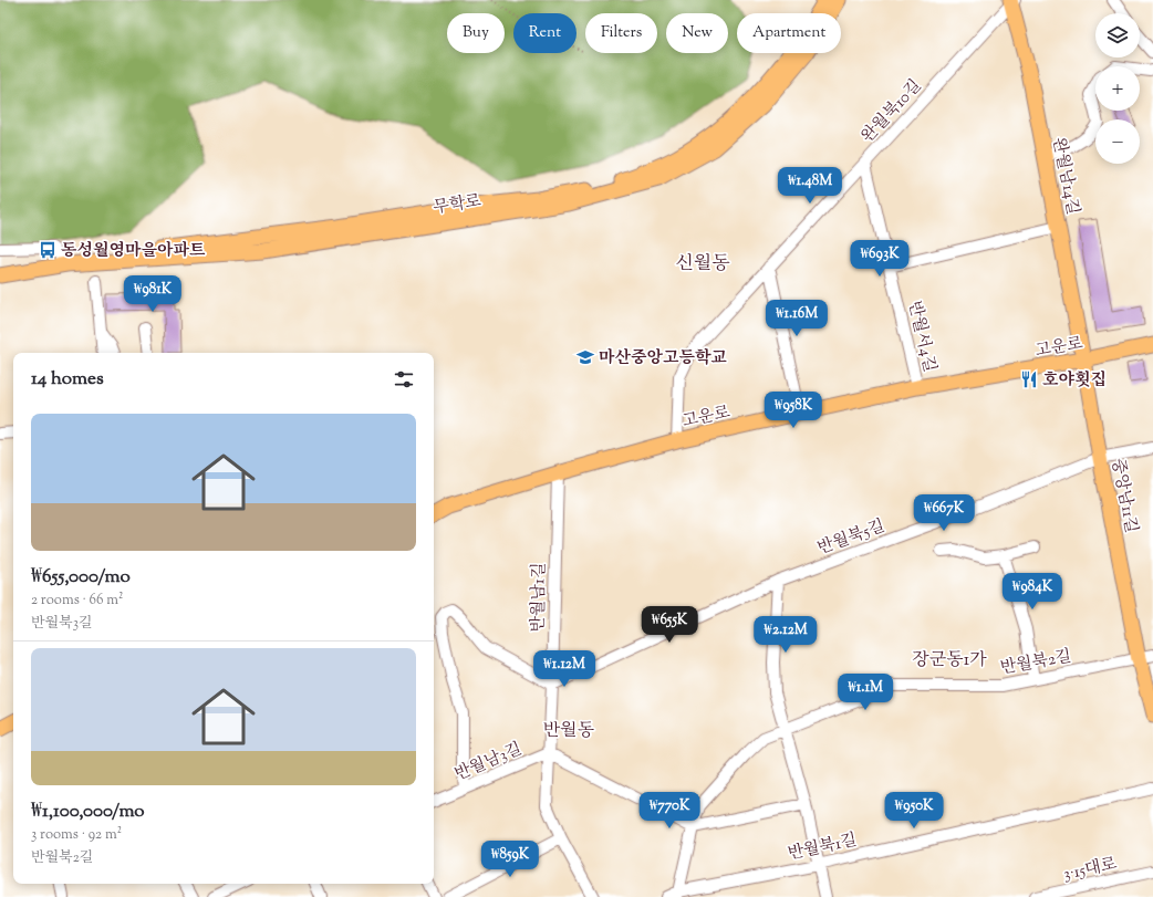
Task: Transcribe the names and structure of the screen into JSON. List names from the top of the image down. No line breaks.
{"streets":{"main road":["완월남14길","무학로","고운로","중앙남11길"],"street":["완월북10길","반월서4길","반월북5길","반월남1길","반월북2길","반월남3길","반월북1길","3·15대로"]},"crossings":[["완월북10길","완월남14길"],["완월북10길","반월서4길"],["완월북10길","고운로"],["완월남14길","고운로"],["완월남14길","중앙남11길"],["반월서4길","고운로"],["고운로","중앙남11길"],["고운로","반월남1길"],["중앙남11길","반월북5길"],["중앙남11길","반월북2길"],["반월북5길","반월남1길"],["반월남1길","반월남3길"],["반월북2길","반월남3길"],["반월북2길","반월북1길"]],"districts":["신월동","장군동1가","반월동"],"places":{"bus stop":["동성월영마을아파트"],"school or university":["마산중앙고등학교"],"restaurant":["호야횟집"]},"page":{"map_buttons":["+","−"],"chip":["Buy","Rent","Filters","New","Apartment"],"price":["₩1.48M","₩693K","₩981K","₩1.16M","₩958K","₩667K","₩984K","₩655K","₩2.12M","₩1.12M","₩1.1M","₩770K","₩950K","₩859K"],"heading":"14 homes","list":[{"name":"₩655,000/mo","note":"2 rooms · 66 m² · 반월북3길"},{"name":"₩1,100,000/mo","note":"3 rooms · 92 m² · 반월북2길"}]}}
